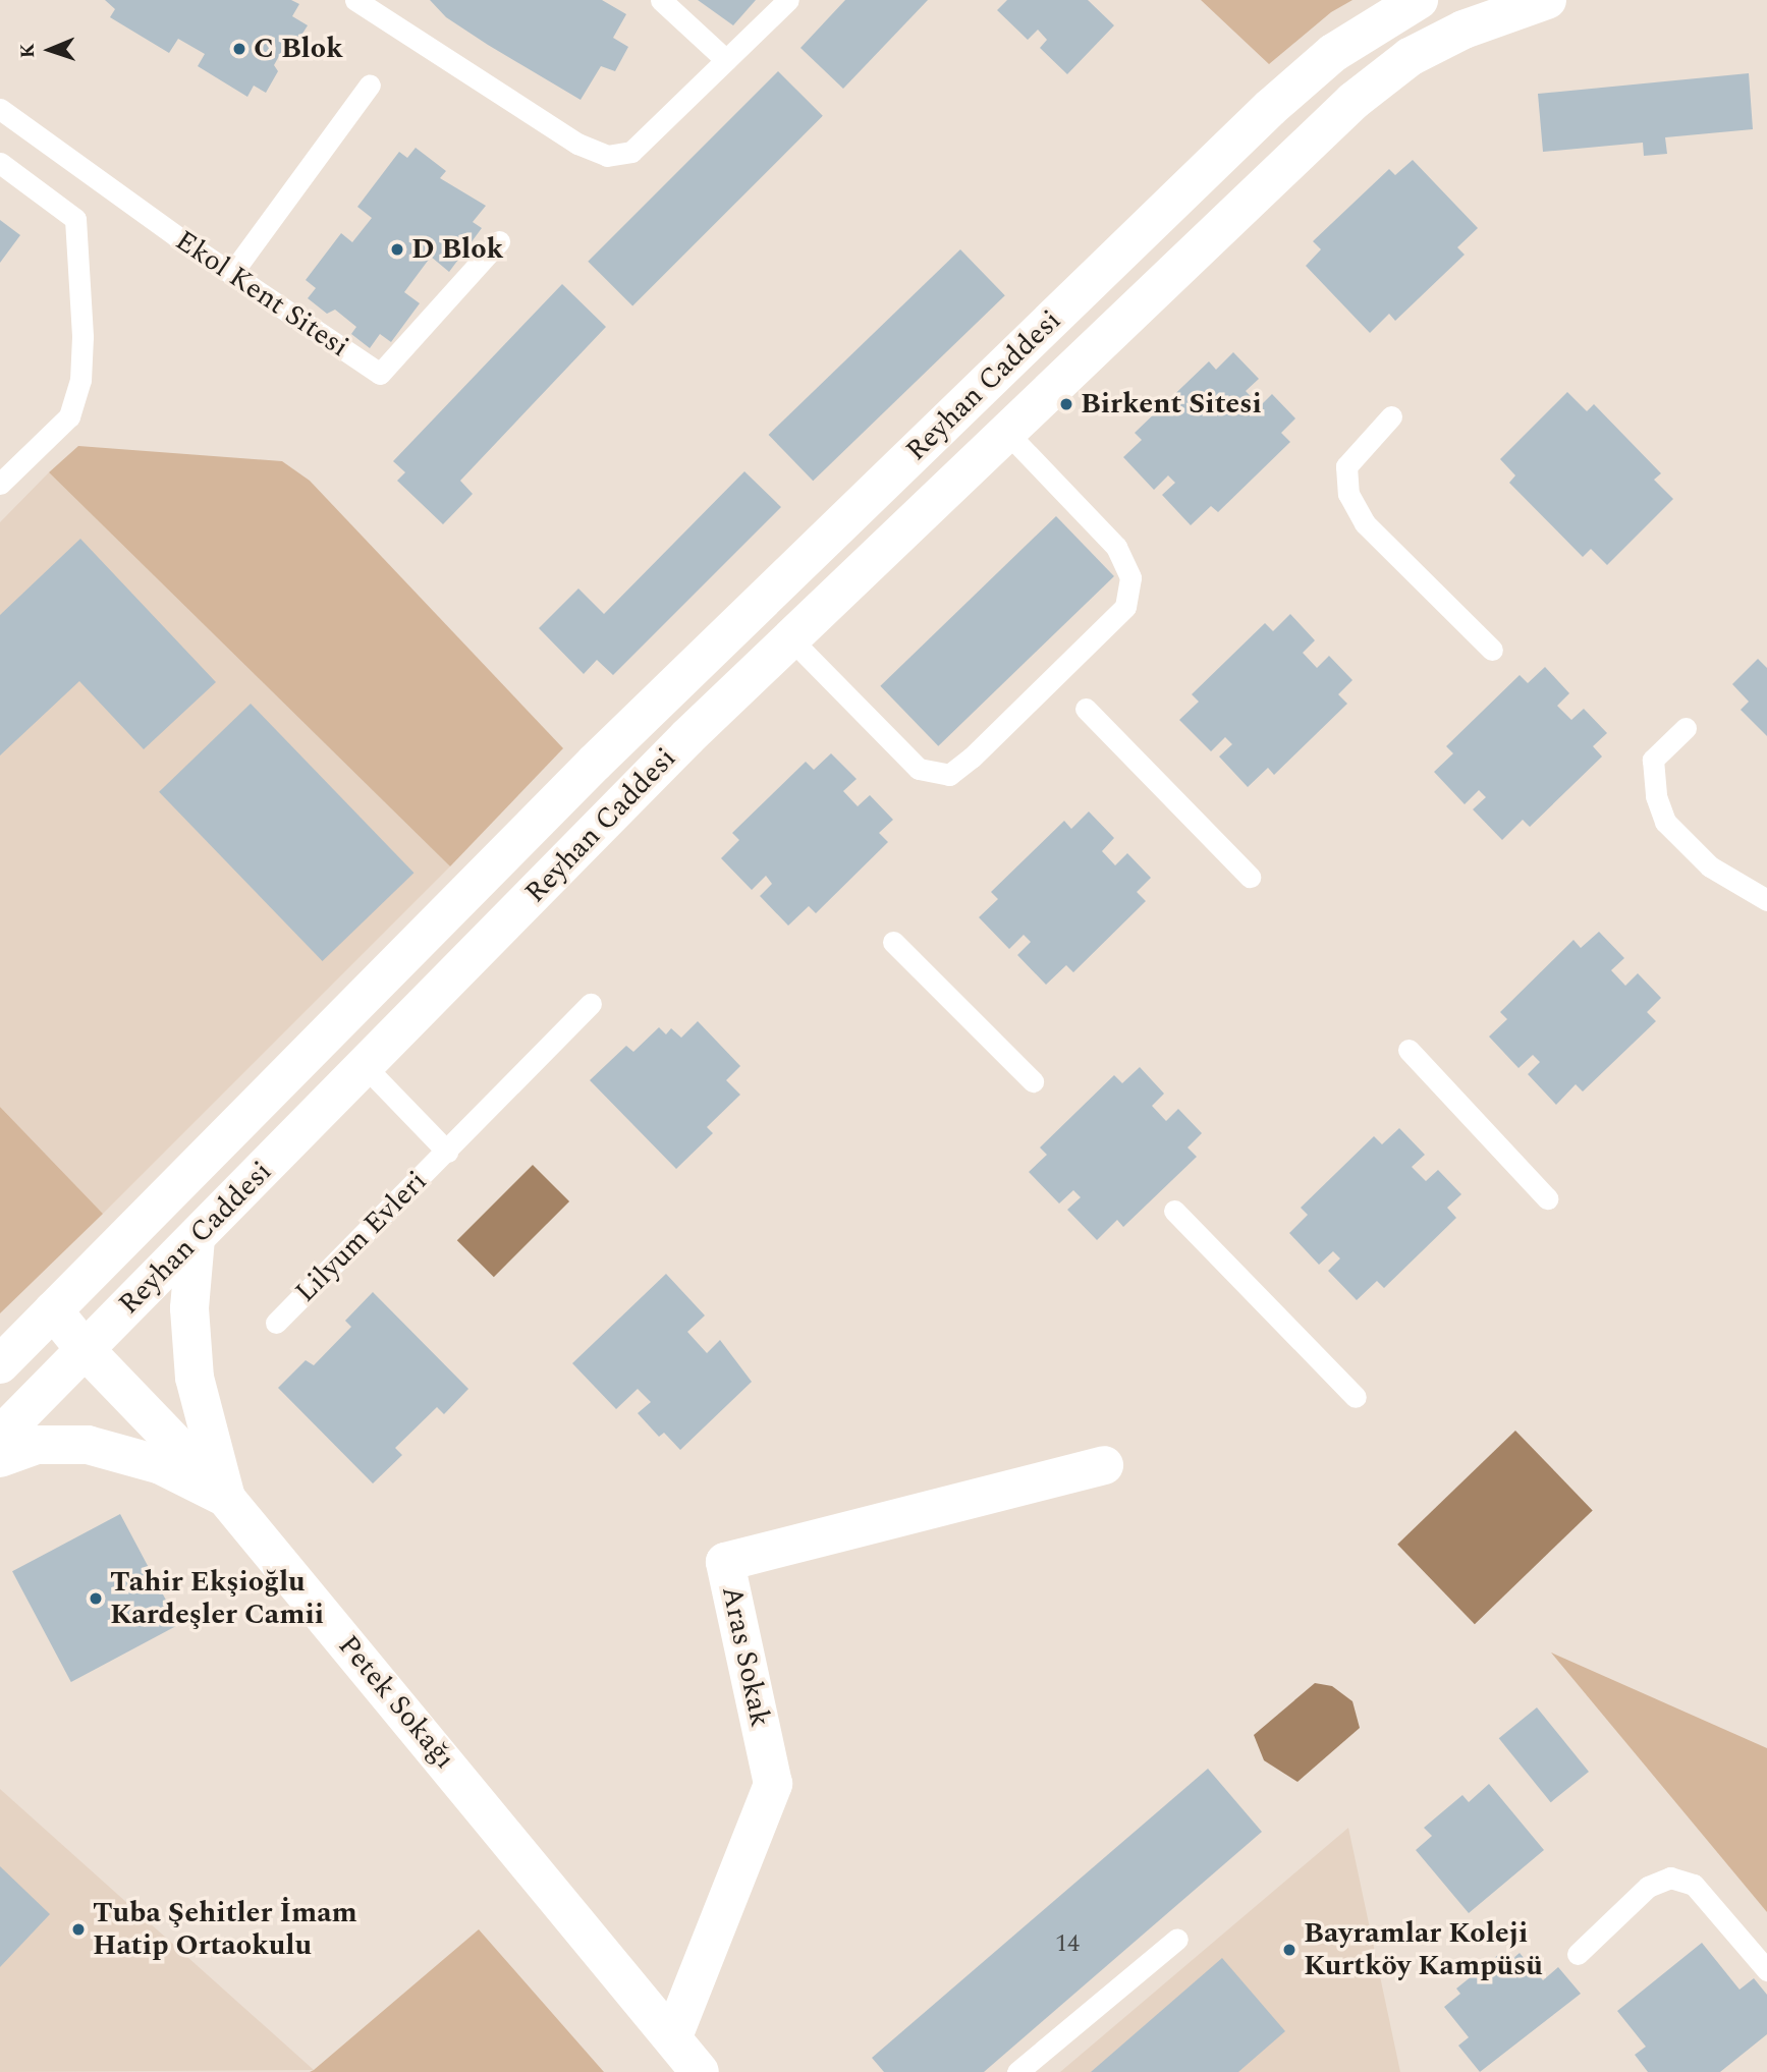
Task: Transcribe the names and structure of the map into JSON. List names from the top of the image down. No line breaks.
{"streets":{"main road":["Reyhan Caddesi","Aras Sokak","Petek Sokağı"],"lane":["Ekol Kent Sitesi","Lilyum Evleri"]},"crossings":[["Reyhan Caddesi","Lilyum Evleri"],["Reyhan Caddesi","Petek Sokağı"],["Aras Sokak","Petek Sokağı"]],"places":["C Blok","D Blok","Birkent Sitesi","Tahir Ekşioğlu Kardeşler Camii","Tuba Şehitler İmam Hatip Ortaokulu","Bayramlar Koleji Kurtköy Kampüsü"],"house_numbers":["14"],"north":"left"}
